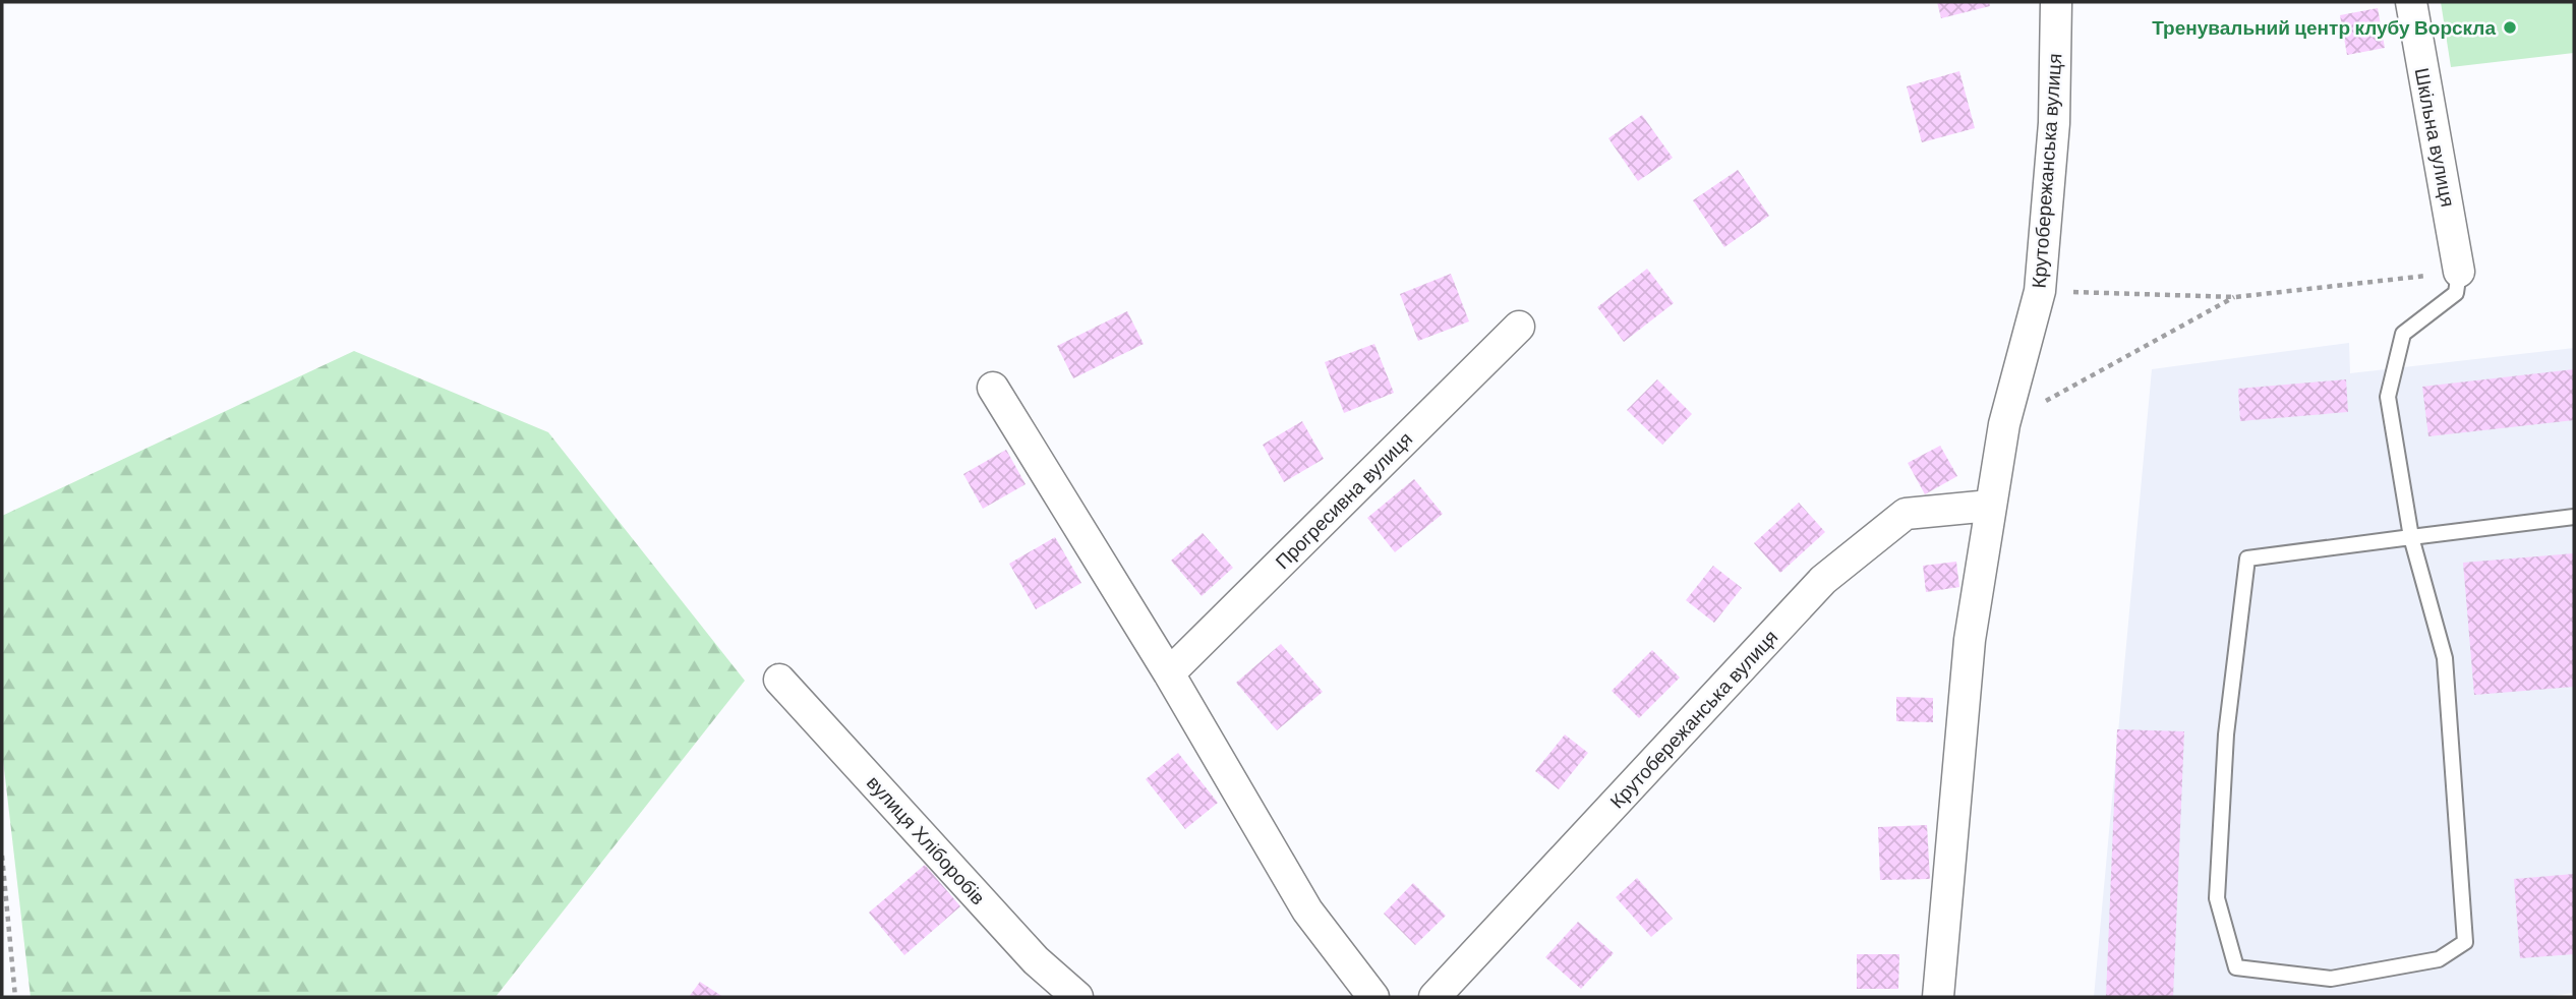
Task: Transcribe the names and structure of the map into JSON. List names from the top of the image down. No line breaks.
{"streets":{"street":["Шкільна вулиця","Крутобережанська вулиця","Прогресивна вулиця","вулиця Хліборобів"]},"places":["Тренувальний центр клубу Ворскла"]}
